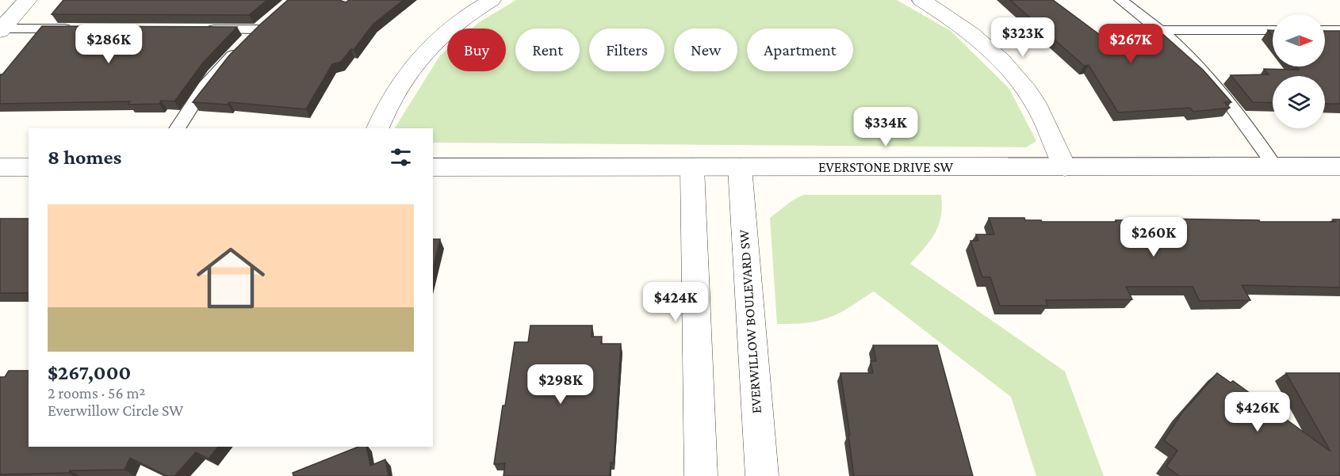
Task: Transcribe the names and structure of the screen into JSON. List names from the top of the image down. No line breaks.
{"streets":{"street":["EVERSTONE DRIVE SW","EVERWILLOW BOULEVARD SW"]},"crossings":[["EVERSTONE DRIVE SW","EVERWILLOW BOULEVARD SW"]],"north":"right","page":{"price":["$323K","$286K","$267K","$334K","$260K","$424K","$298K","$426K"],"chip":["Buy","Rent","Filters","New","Apartment"],"heading":"8 homes","list":[{"name":"$267,000","note":"2 rooms · 56 m² · Everwillow Circle SW"}]}}
